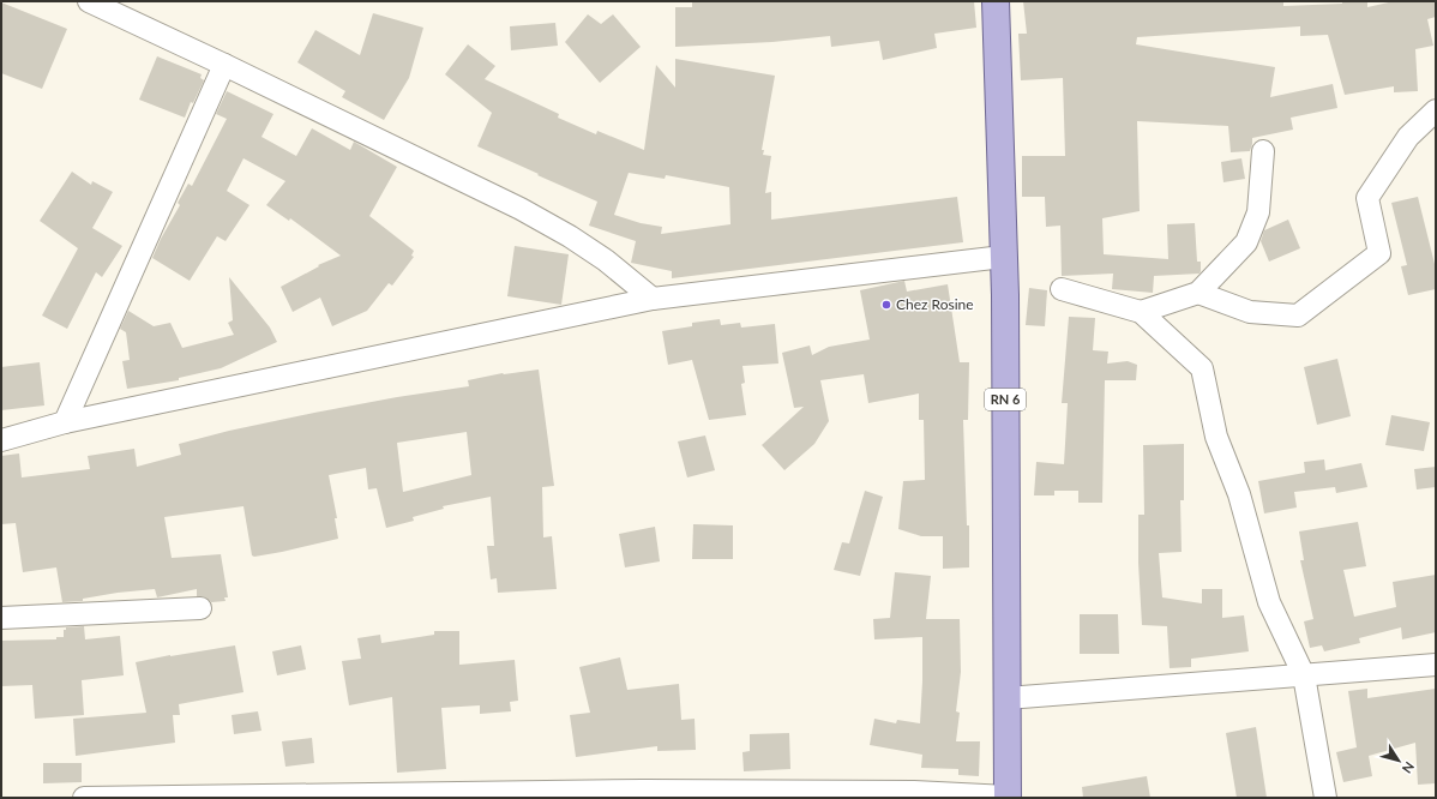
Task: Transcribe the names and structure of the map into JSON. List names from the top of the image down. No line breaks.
{"streets":{"main road":["RN 6"]},"places":["Chez Rosine"],"north":"bottom right"}
